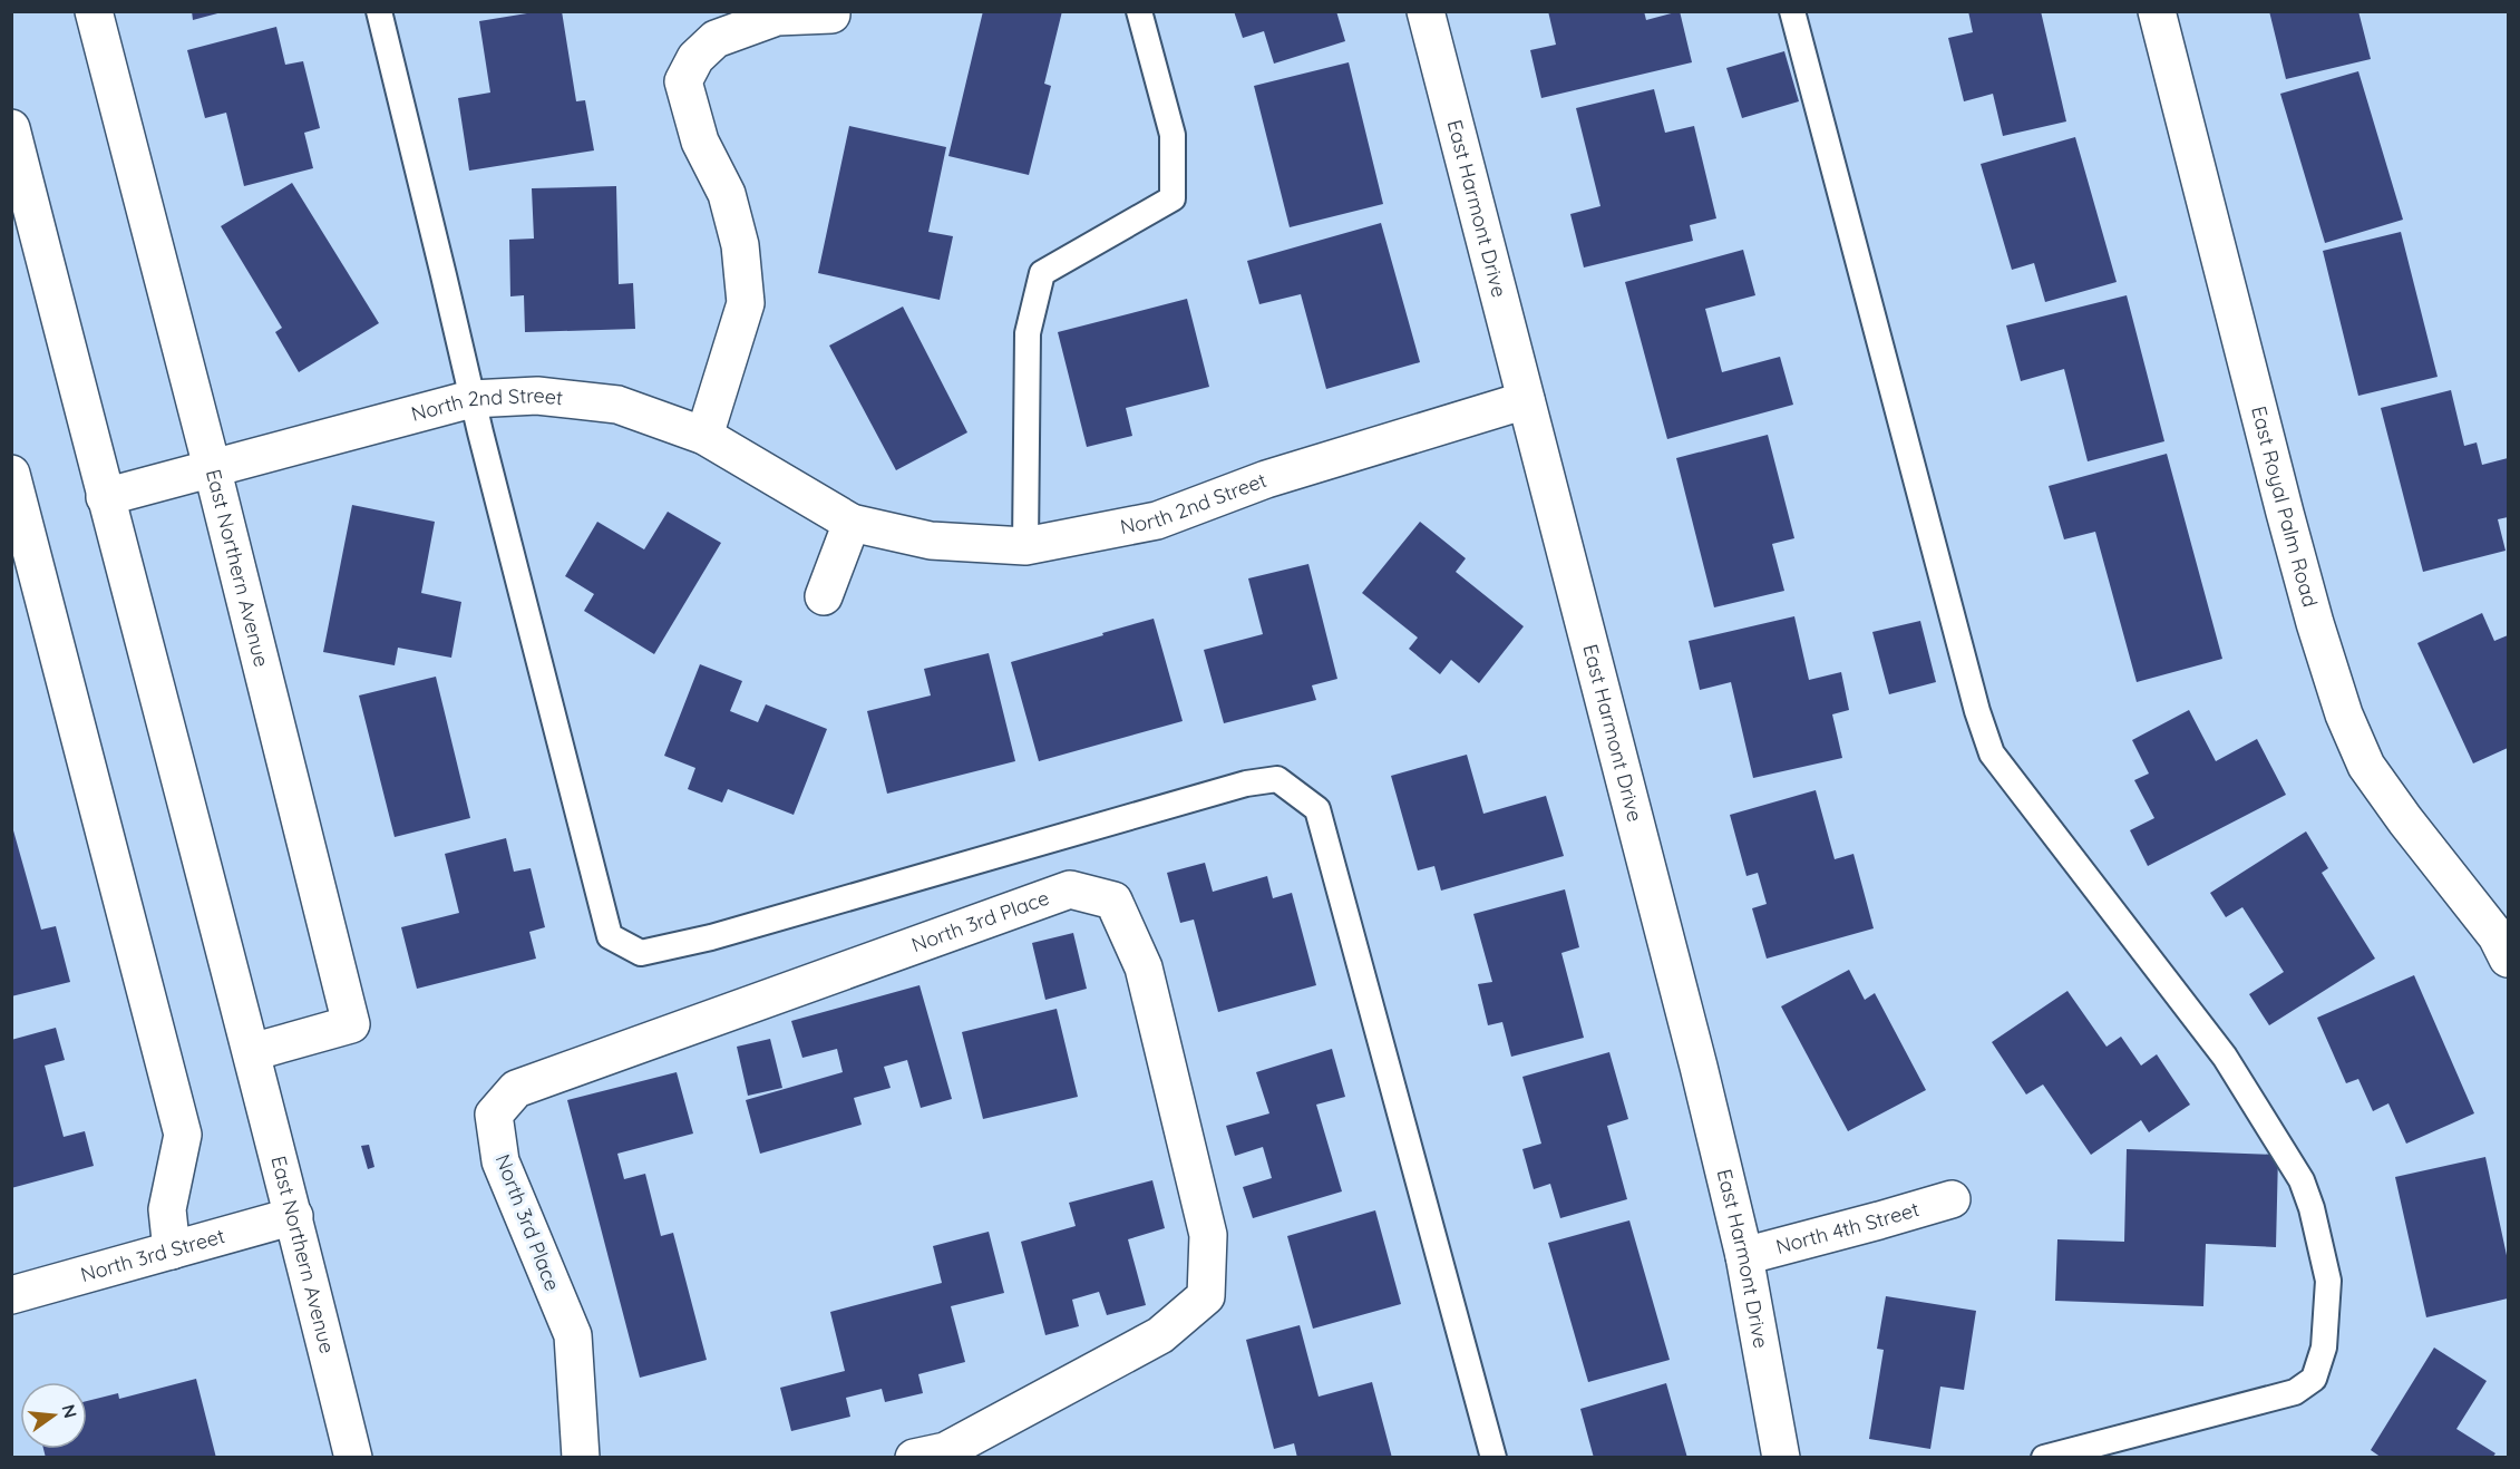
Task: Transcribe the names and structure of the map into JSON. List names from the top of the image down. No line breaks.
{"streets":{"street":["East Harmont Drive","North 2nd Street","East Royal Palm Road","East Northern Avenue","North 3rd Place","North 4th Street","North 3rd Street"]},"crossings":[["East Harmont Drive","North 2nd Street"],["East Harmont Drive","North 4th Street"],["North 2nd Street","East Northern Avenue"],["East Northern Avenue","North 3rd Street"]],"north":"right"}
